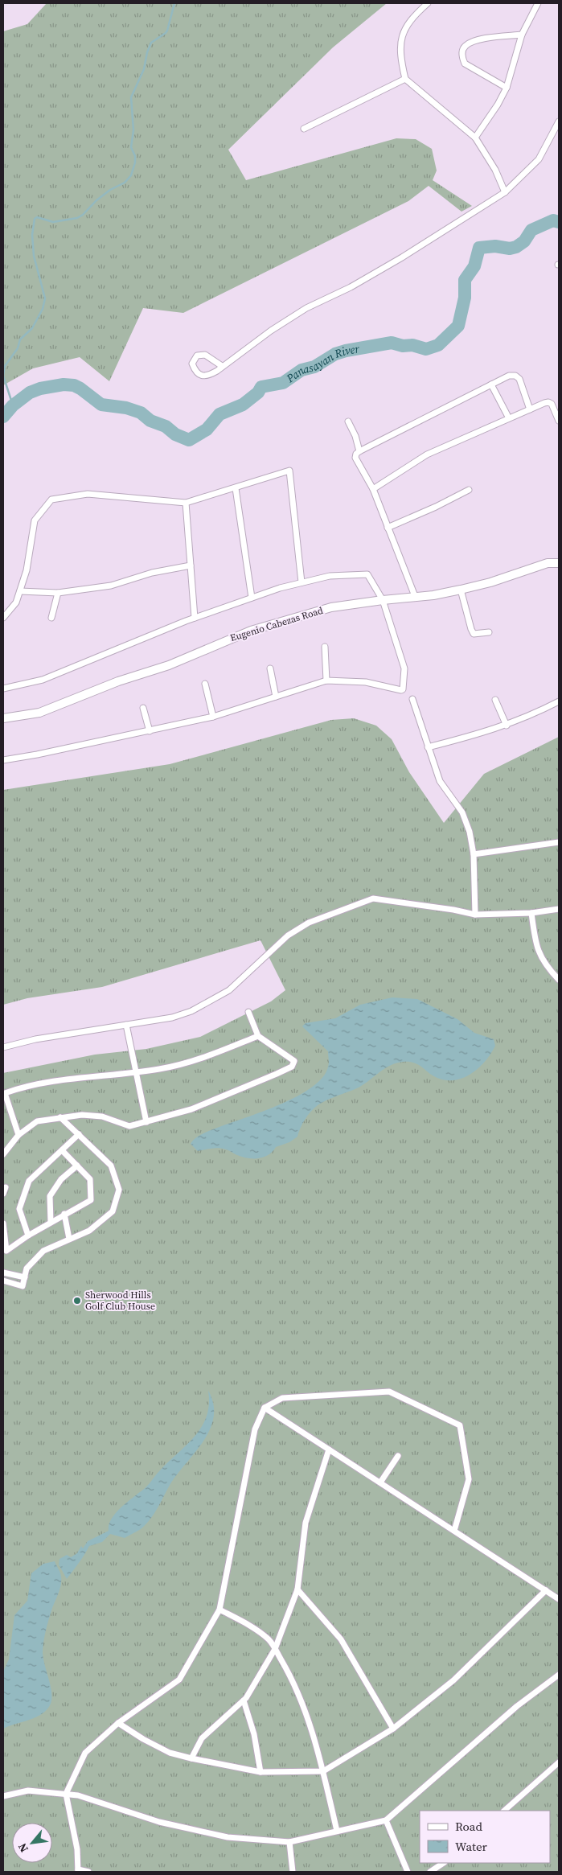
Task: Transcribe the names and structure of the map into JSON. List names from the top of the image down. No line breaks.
{"streets":{"street":["Eugenio Cabezas Road"]},"water":["Panasayan River"],"places":["Sherwood Hills Golf Club House"],"legend":["Road","Water"],"north":"bottom left"}
